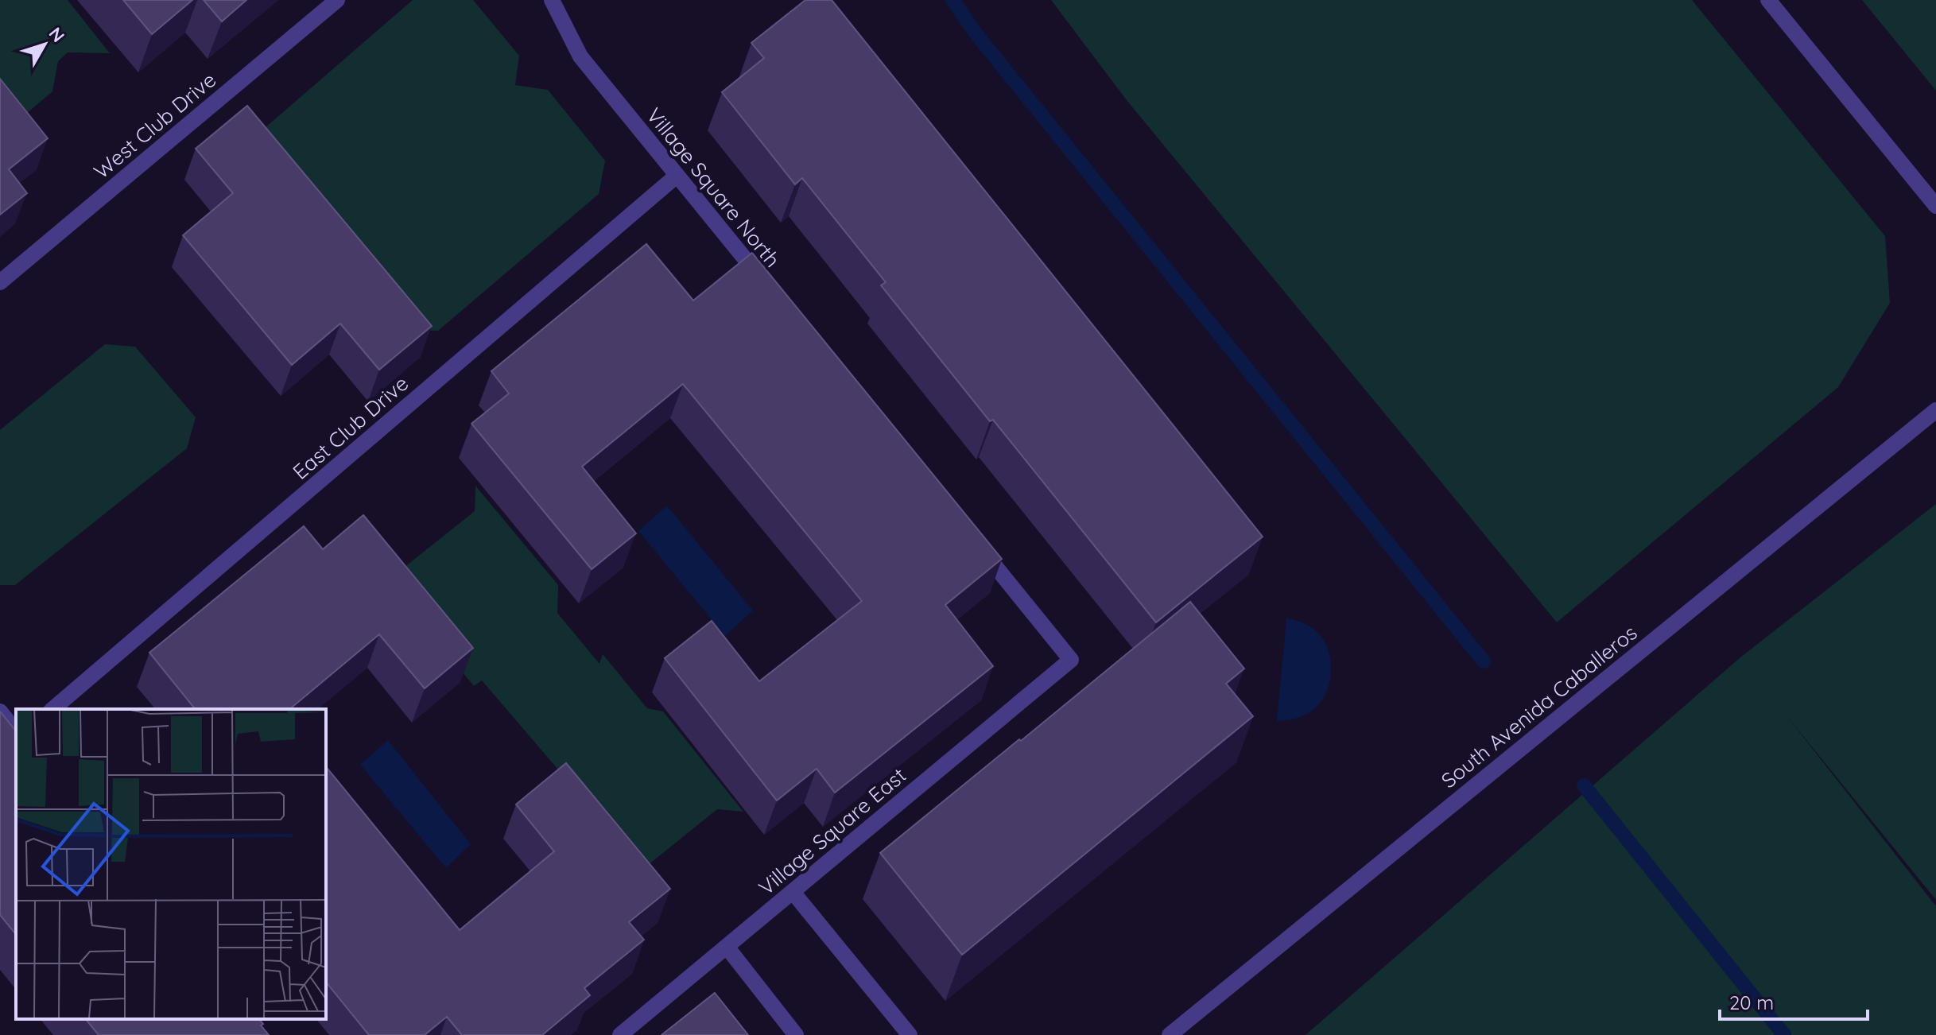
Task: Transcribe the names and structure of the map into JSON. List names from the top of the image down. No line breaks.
{"streets":{"street":["West Club Drive","Village Square North","East Club Drive","South Avenida Caballeros","Village Square East"]},"crossings":[["Village Square North","East Club Drive"]],"scale_bar":"20 m","north":"top right"}
